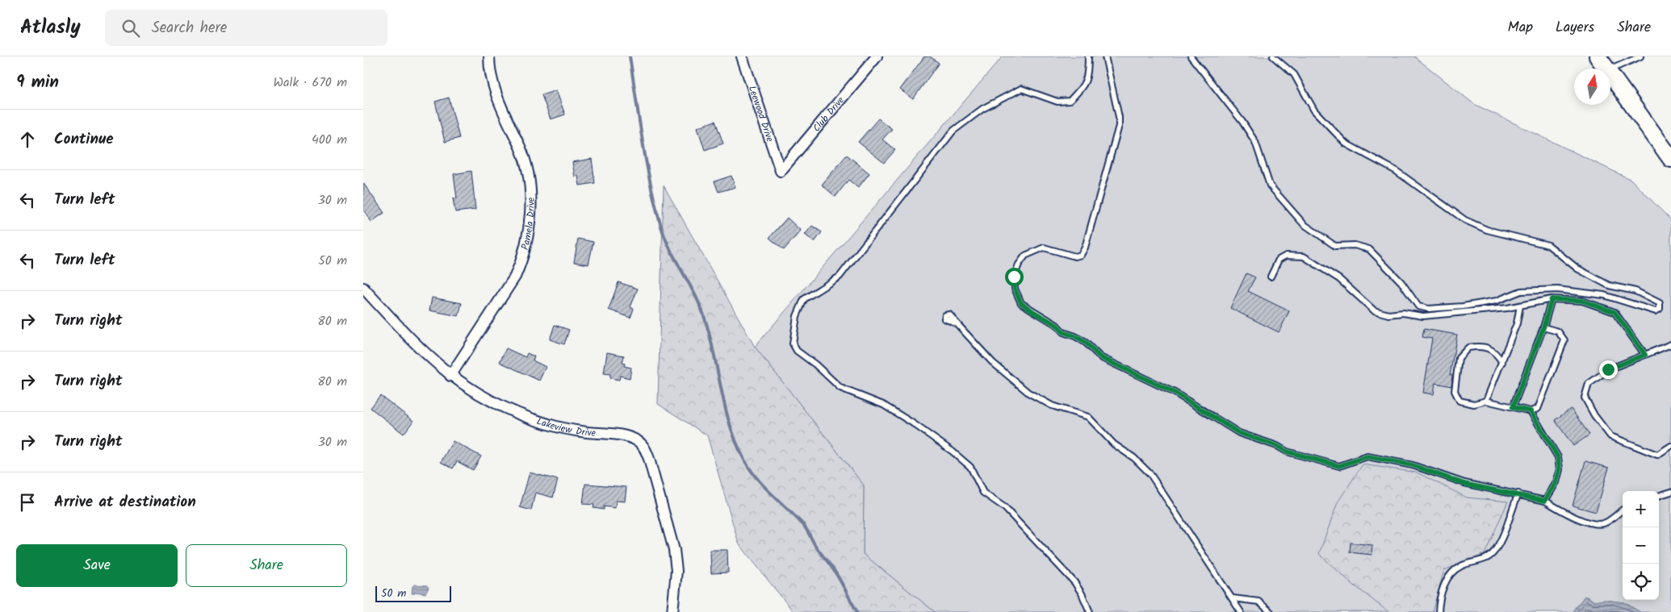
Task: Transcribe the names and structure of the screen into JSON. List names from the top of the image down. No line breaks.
{"streets":{"street":["Leewood Drive","Club Drive","Pamela Drive","Lakeview Drive"]},"crossings":[["Leewood Drive","Club Drive"],["Pamela Drive","Lakeview Drive"]],"scale_bar":"50 m","north":"top","page":{"header":"Atlasly","search":"Search here","nav":["Map","Layers","Share"],"heading":["9 min","Walk · 670 m"],"list":[["Continue","400 m"],["Turn left","30 m"],["Turn left","50 m"],["Turn right","80 m"],["Turn right","80 m"],["Turn right","30 m"],"Arrive at destination"],"map_buttons":["+","−"],"buttons":["Save","Share"],"scale":"50 m"}}
